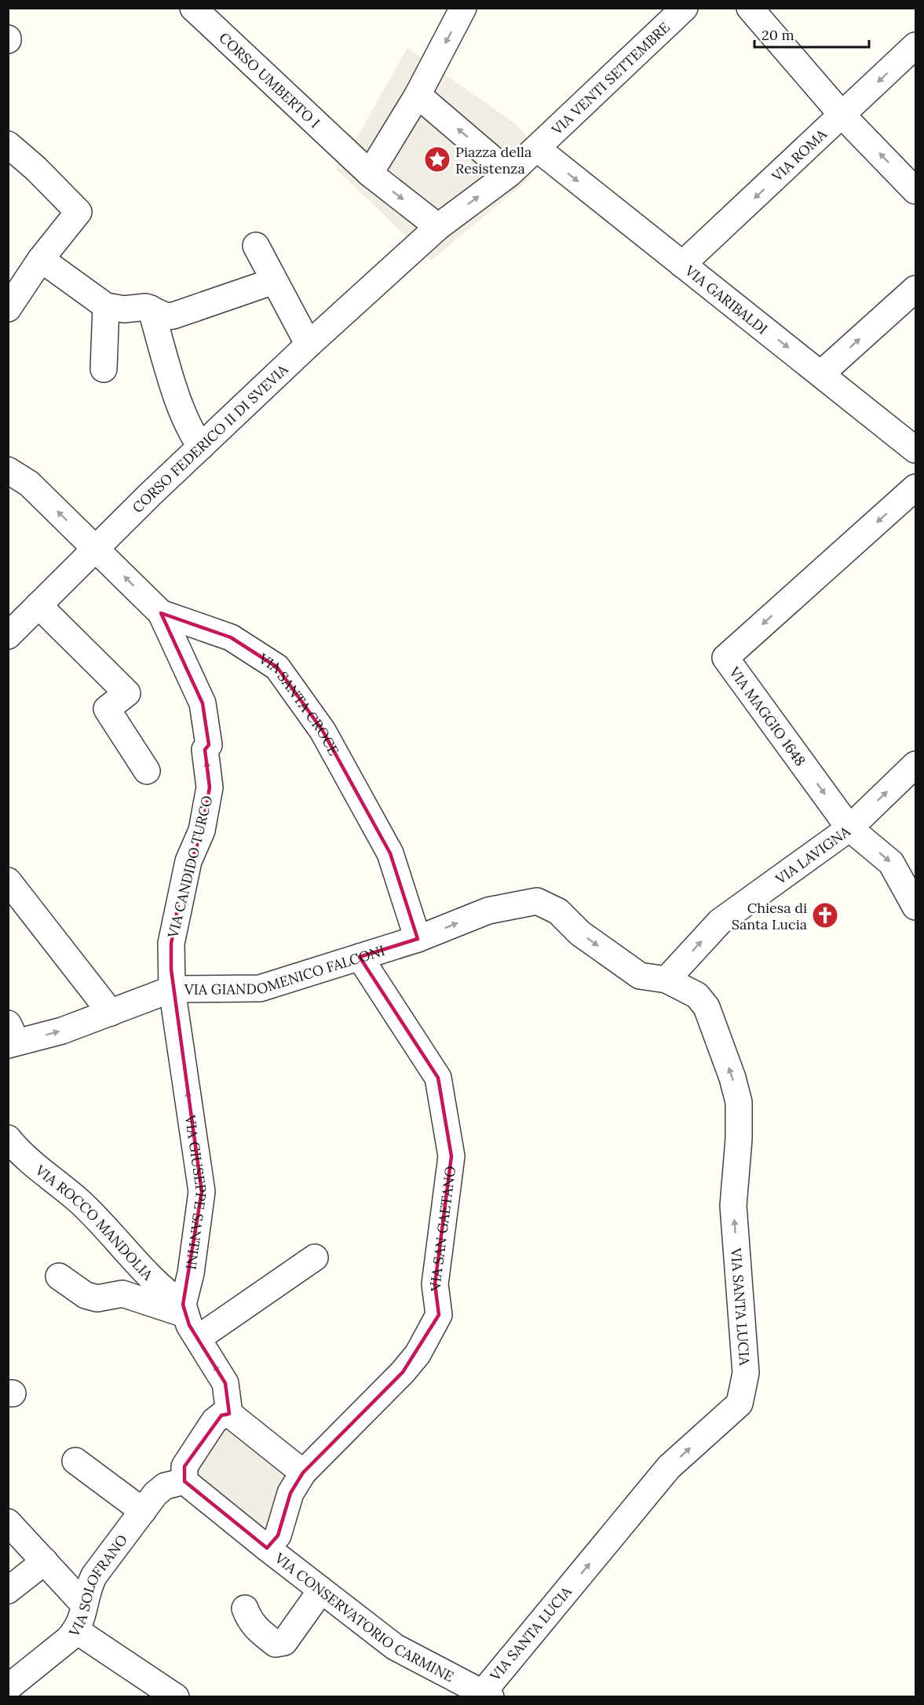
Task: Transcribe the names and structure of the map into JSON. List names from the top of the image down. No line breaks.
{"streets":{"street":["VIA VENTI SETTEMBRE","CORSO UMBERTO I","VIA ROMA","VIA GARIBALDI","CORSO FEDERICO II DI SVEVIA","VIA SANTA CROCE","VIA MAGGIO 1648","VIA LAVIGNA","VIA CANDIDO TURCO","VIA GIANDOMENICO FALCONI","VIA GIUSEPPE SANTINI","VIA ROCCO MANDOLIA","VIA SAN GAETANO","VIA SANTA LUCIA","VIA SOLOFRANO","VIA CONSERVATORIO CARMINE"]},"crossings":[["VIA VENTI SETTEMBRE","VIA GARIBALDI"],["VIA ROMA","VIA GARIBALDI"],["CORSO FEDERICO II DI SVEVIA","VIA SANTA CROCE"],["VIA SANTA CROCE","VIA CANDIDO TURCO"],["VIA SANTA CROCE","VIA GIANDOMENICO FALCONI"],["VIA MAGGIO 1648","VIA LAVIGNA"],["VIA LAVIGNA","VIA SANTA LUCIA"],["VIA CANDIDO TURCO","VIA GIANDOMENICO FALCONI"],["VIA CANDIDO TURCO","VIA GIUSEPPE SANTINI"],["VIA GIANDOMENICO FALCONI","VIA GIUSEPPE SANTINI"],["VIA GIANDOMENICO FALCONI","VIA SAN GAETANO"],["VIA GIANDOMENICO FALCONI","VIA SANTA LUCIA"],["VIA GIUSEPPE SANTINI","VIA ROCCO MANDOLIA"],["VIA SAN GAETANO","VIA CONSERVATORIO CARMINE"],["VIA SANTA LUCIA","VIA CONSERVATORIO CARMINE"],["VIA SOLOFRANO","VIA CONSERVATORIO CARMINE"]],"one_way":["VIA LAVIGNA","VIA CANDIDO TURCO","VIA GIANDOMENICO FALCONI","VIA GIUSEPPE SANTINI"],"places":{"place":["Piazza della Resistenza"],"church":["Chiesa di Santa Lucia"]},"scale_bar":"20 m"}
